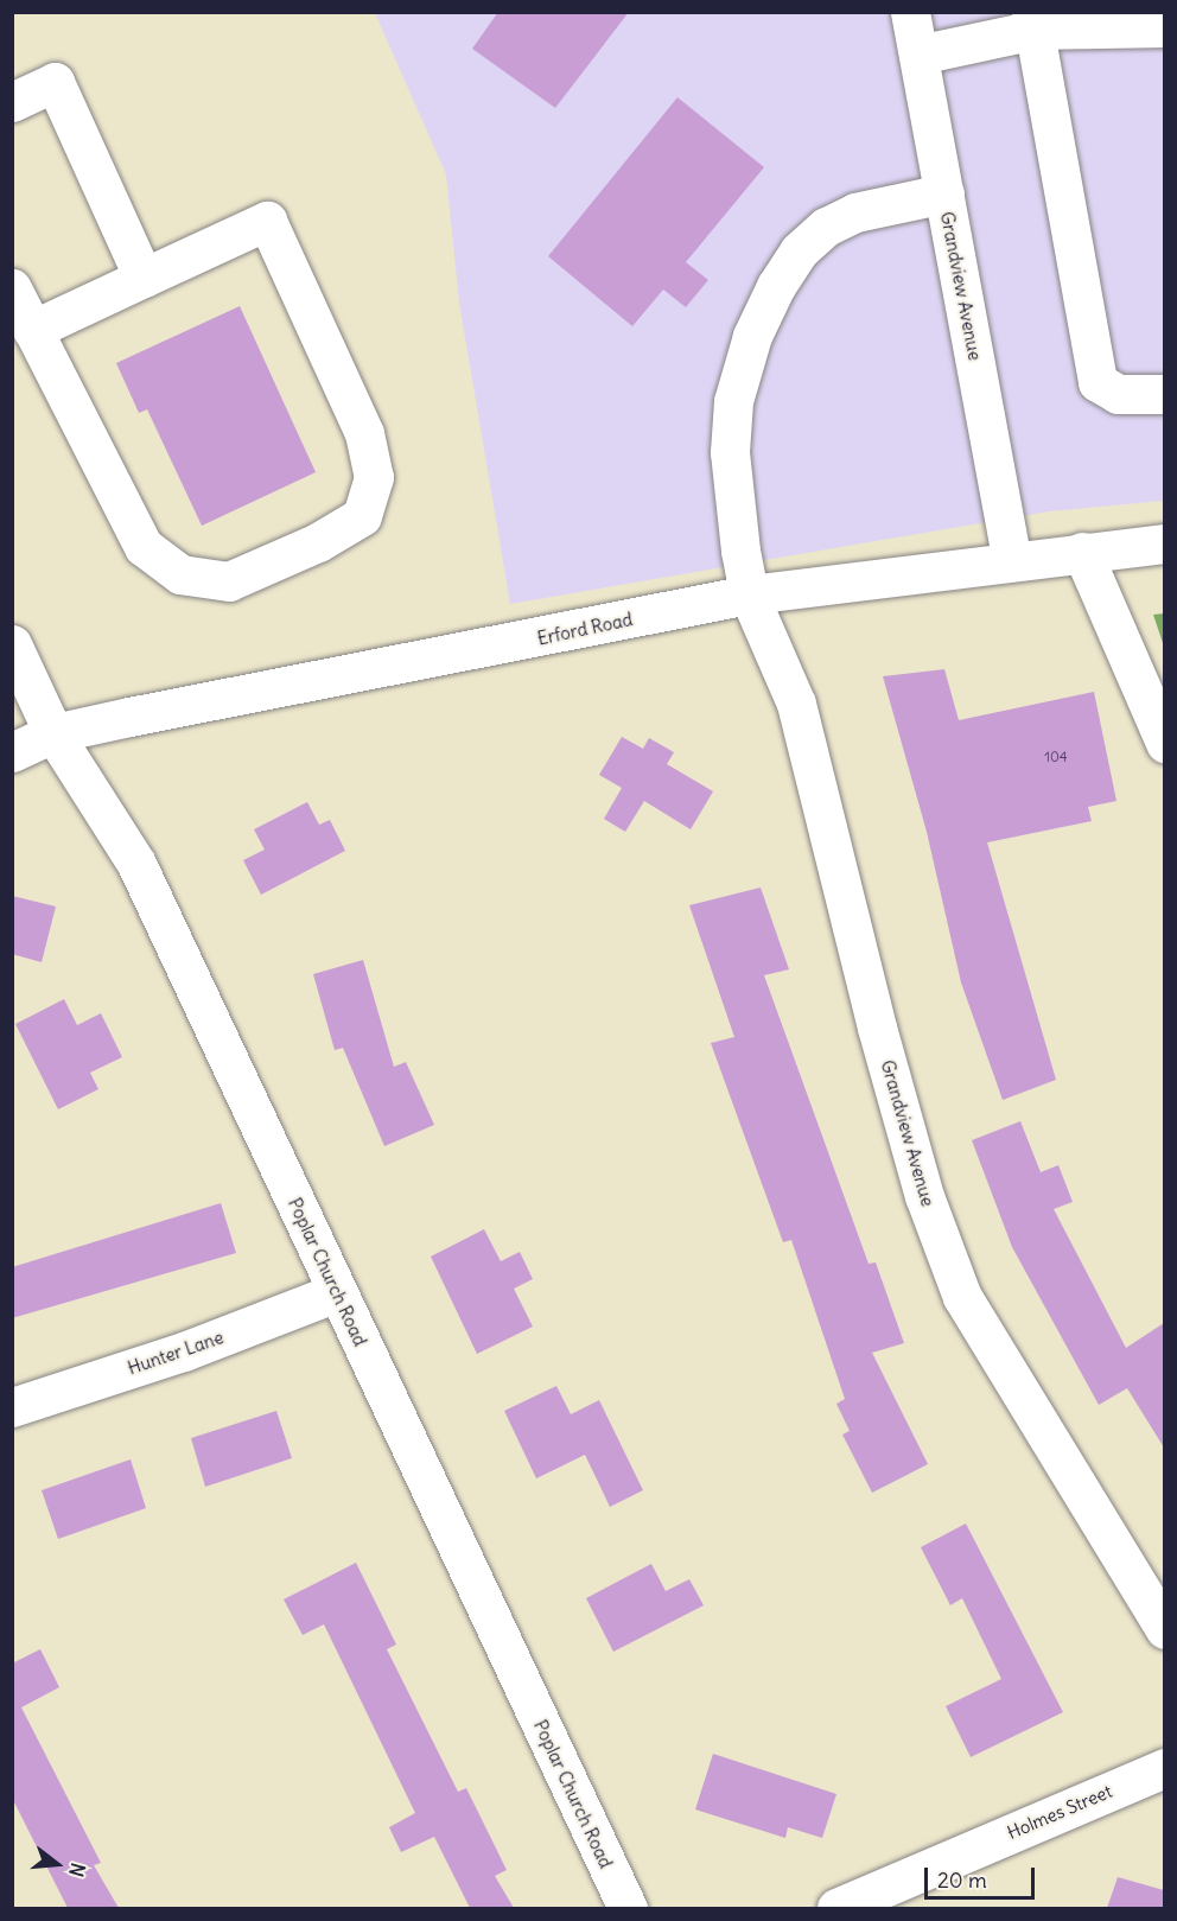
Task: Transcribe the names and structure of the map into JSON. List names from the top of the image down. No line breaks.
{"streets":{"street":["Grandview Avenue","Erford Road","Poplar Church Road","Hunter Lane","Holmes Street"]},"crossings":[["Grandview Avenue","Erford Road"],["Erford Road","Poplar Church Road"],["Poplar Church Road","Hunter Lane"]],"house_numbers":["104"],"scale_bar":"20 m","north":"right"}
